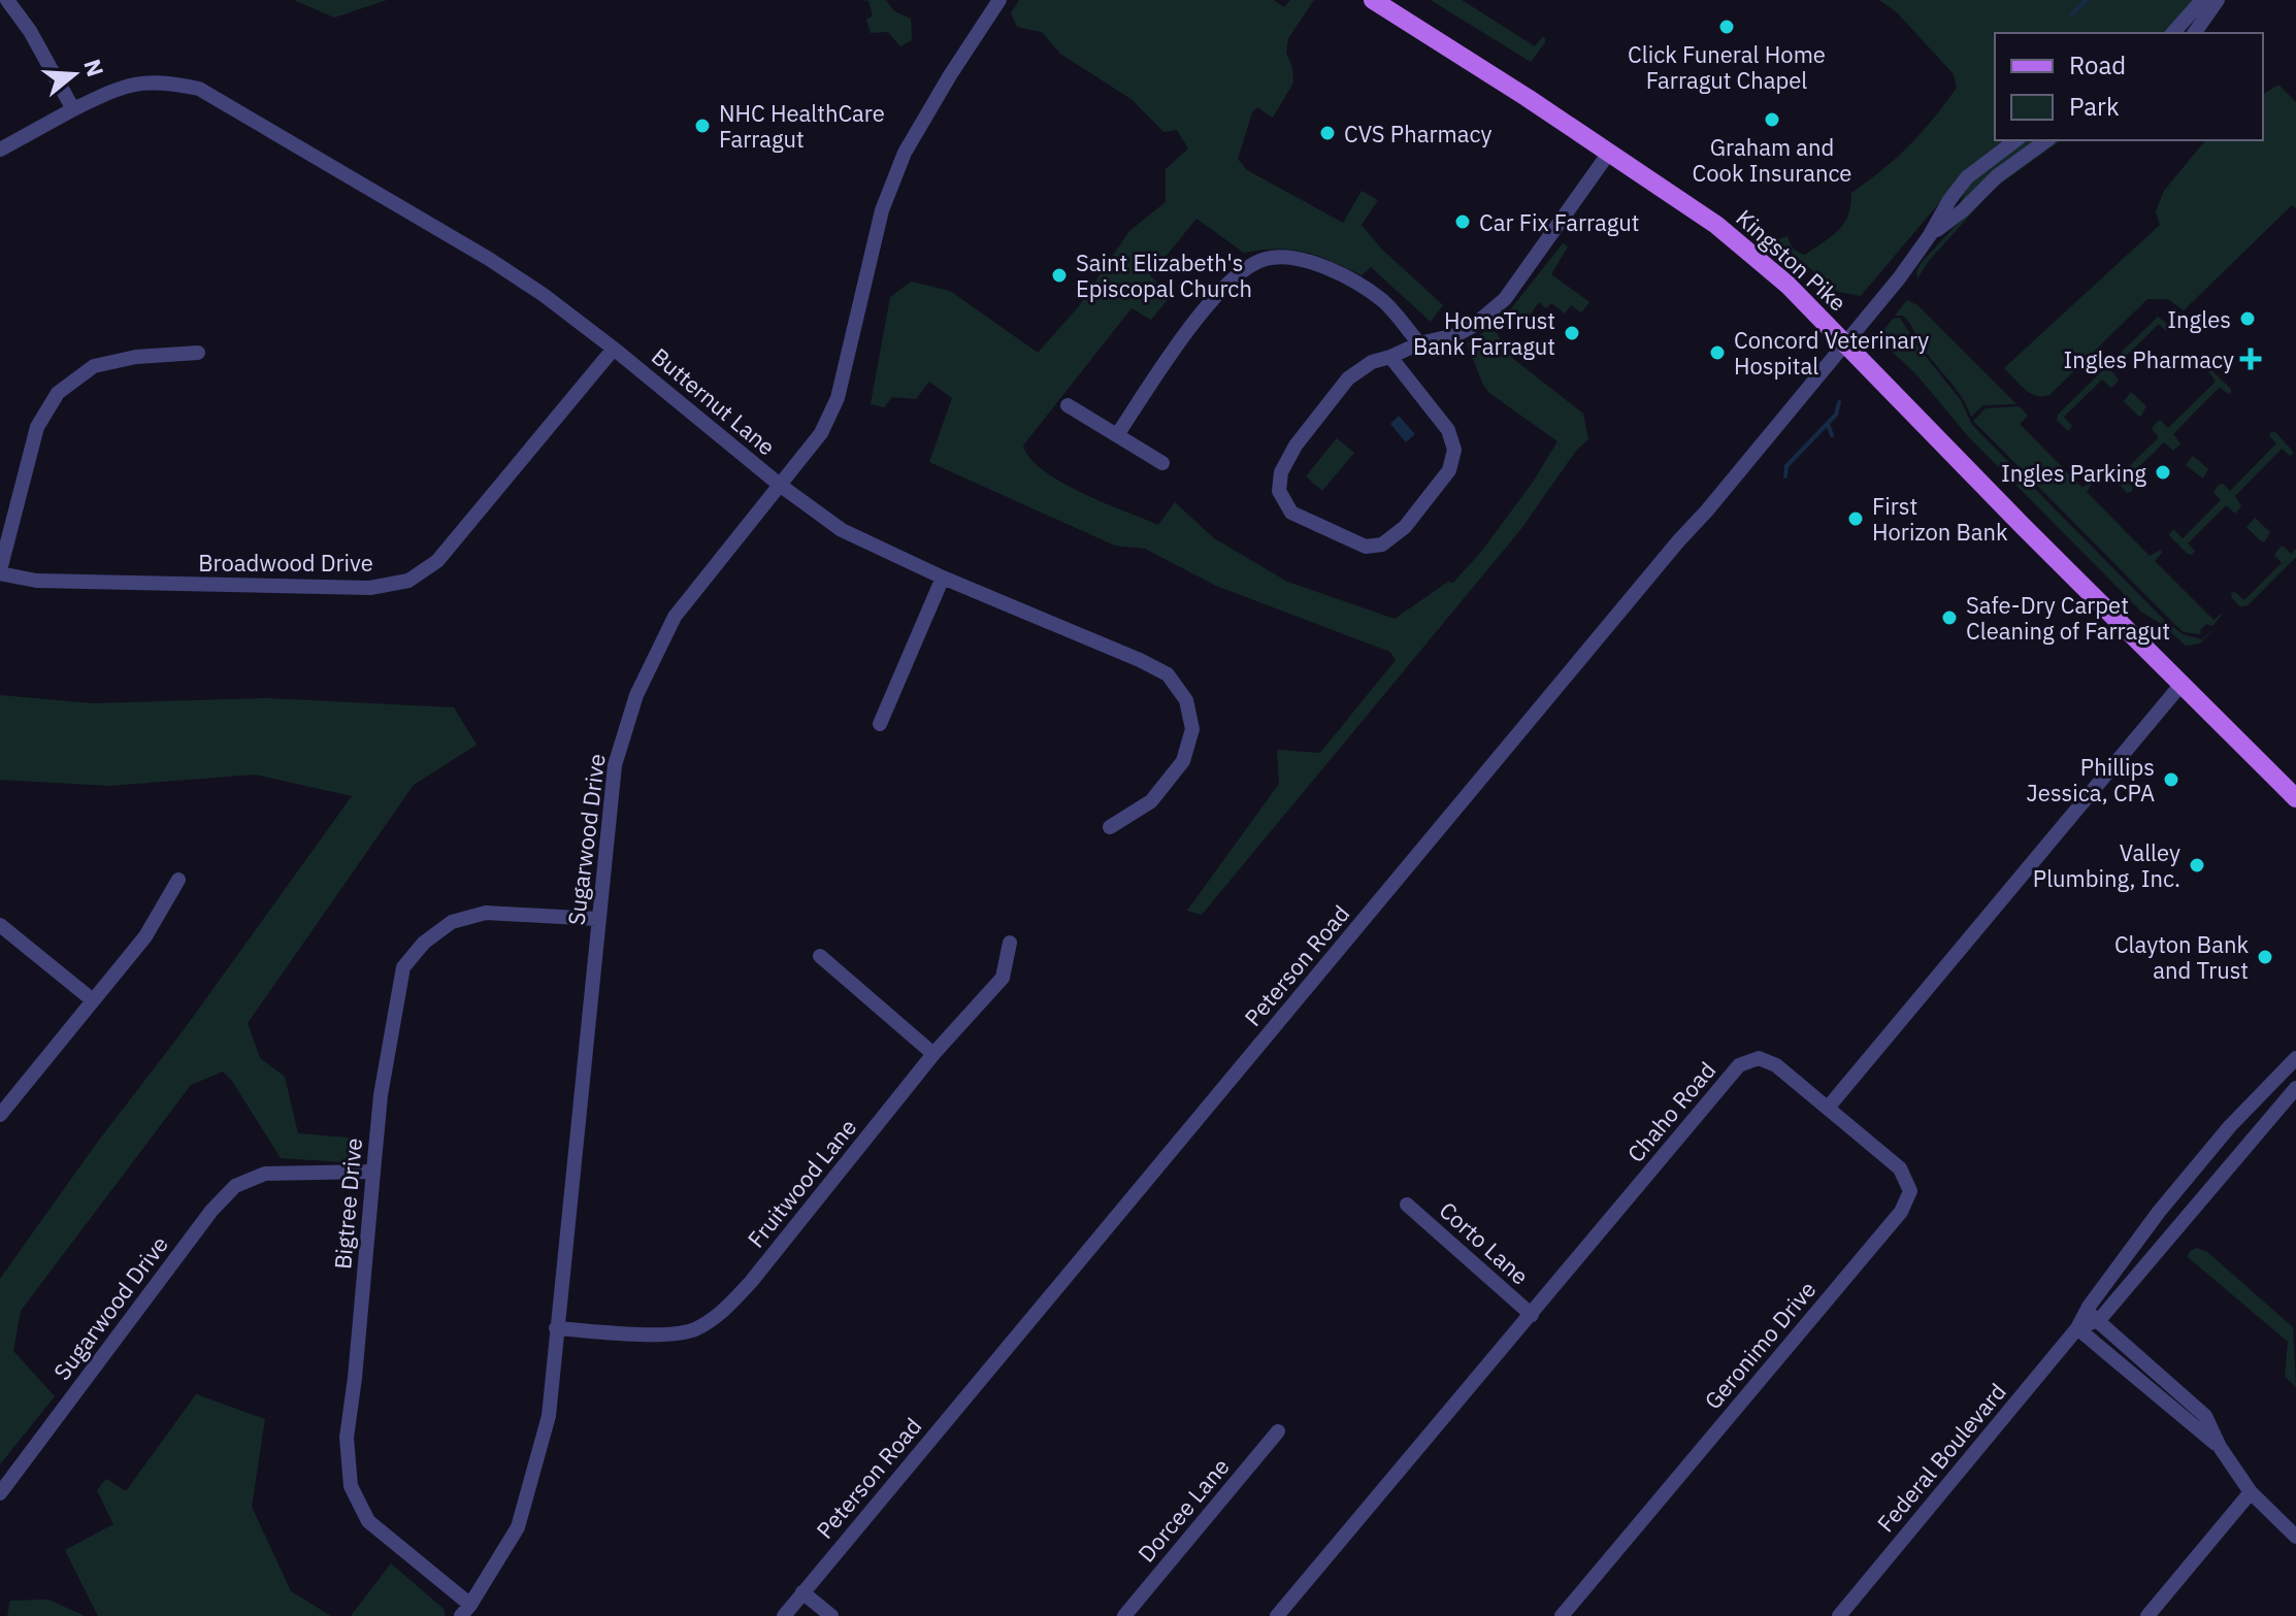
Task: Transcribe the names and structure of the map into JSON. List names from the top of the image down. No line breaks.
{"streets":{"main road":["Kingston Pike"],"street":["Butternut Lane","Broadwood Drive","Sugarwood Drive","Peterson Road","Chaho Road","Fruitwood Lane","Bigtree Drive","Corto Lane","Geronimo Drive","Federal Boulevard","Dorcee Lane"]},"crossings":[["Kingston Pike","Peterson Road"],["Butternut Lane","Broadwood Drive"],["Butternut Lane","Sugarwood Drive"],["Sugarwood Drive","Fruitwood Lane"],["Sugarwood Drive","Bigtree Drive"],["Chaho Road","Corto Lane"],["Chaho Road","Geronimo Drive"]],"places":{"other":["Click Funeral Home Farragut Chapel","Graham and Cook Insurance","NHC HealthCare Farragut","CVS Pharmacy","Car Fix Farragut","Saint Elizabeth's Episcopal Church","Ingles","HomeTrust Bank Farragut","Concord Veterinary Hospital","Ingles Parking","First Horizon Bank","Safe-Dry Carpet Cleaning of Farragut","Phillips Jessica, CPA","Valley Plumbing, Inc.","Clayton Bank and Trust"],"health":["Ingles Pharmacy"]},"legend":["Road","Park"],"north":"right"}
